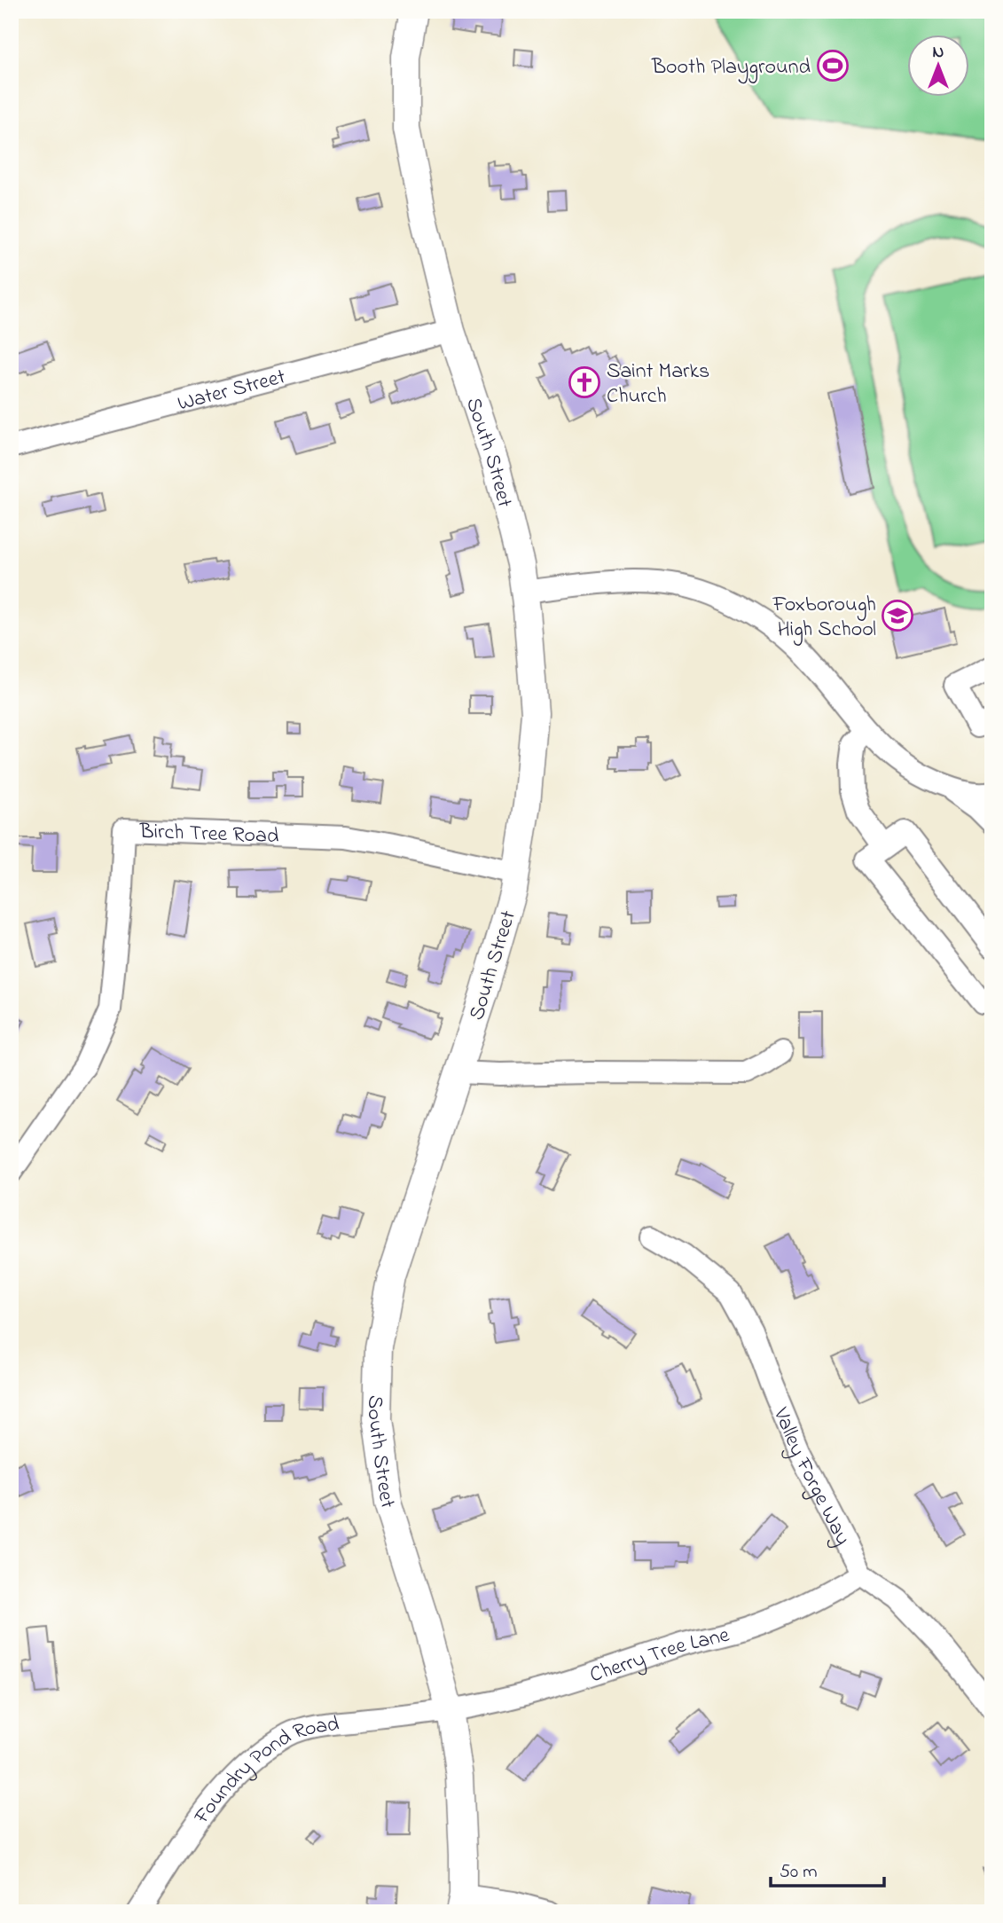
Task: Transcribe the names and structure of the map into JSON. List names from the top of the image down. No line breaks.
{"streets":{"main road":["South Street"],"street":["Water Street","Birch Tree Road","Valley Forge Way","Cherry Tree Lane","Foundry Pond Road"]},"crossings":[["Water Street","South Street"],["South Street","Birch Tree Road"],["South Street","Cherry Tree Lane"],["South Street","Foundry Pond Road"],["Valley Forge Way","Cherry Tree Lane"],["Cherry Tree Lane","Foundry Pond Road"]],"places":{"sports":["Booth Playground"],"church":["Saint Marks Church"],"school or university":["Foxborough High School"]},"scale_bar":"50 m","north":"top"}
